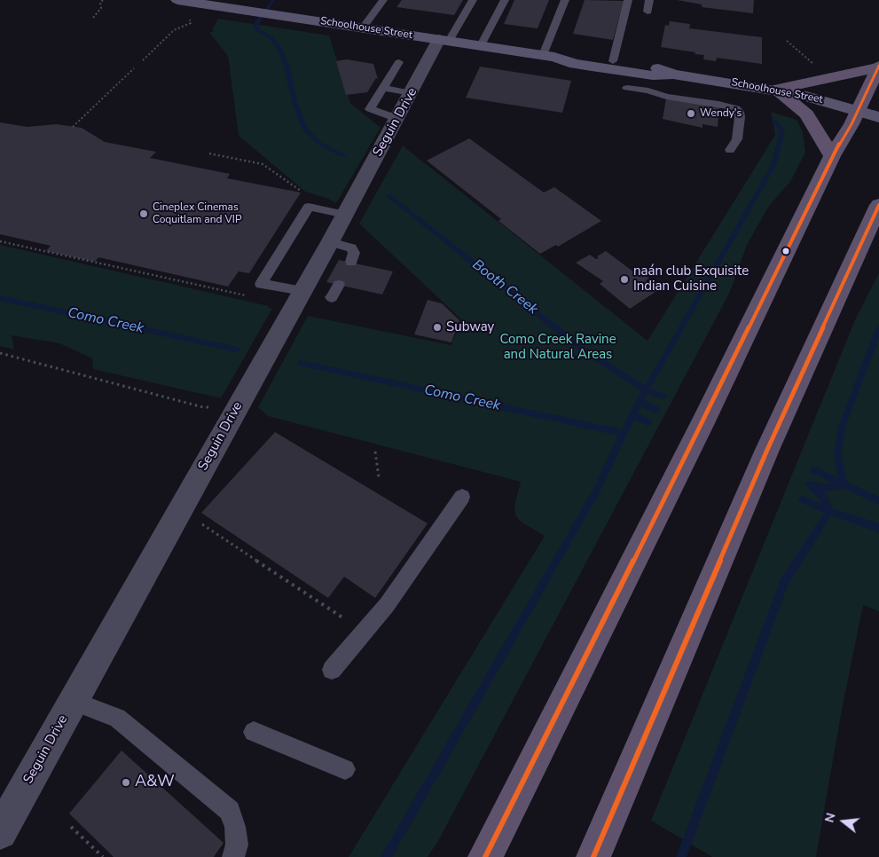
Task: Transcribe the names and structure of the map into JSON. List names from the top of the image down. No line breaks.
{"streets":{"main road":["Schoolhouse Street"],"street":["Seguin Drive"]},"crossings":[["Schoolhouse Street","Seguin Drive"]],"water":["Booth Creek","Como Creek"],"parks":["Como Creek Ravine and Natural Areas"],"places":["Wendy's","Cineplex Cinemas Coquitlam and VIP","naán club Exquisite Indian Cuisine","Subway","A&W"],"north":"left"}
